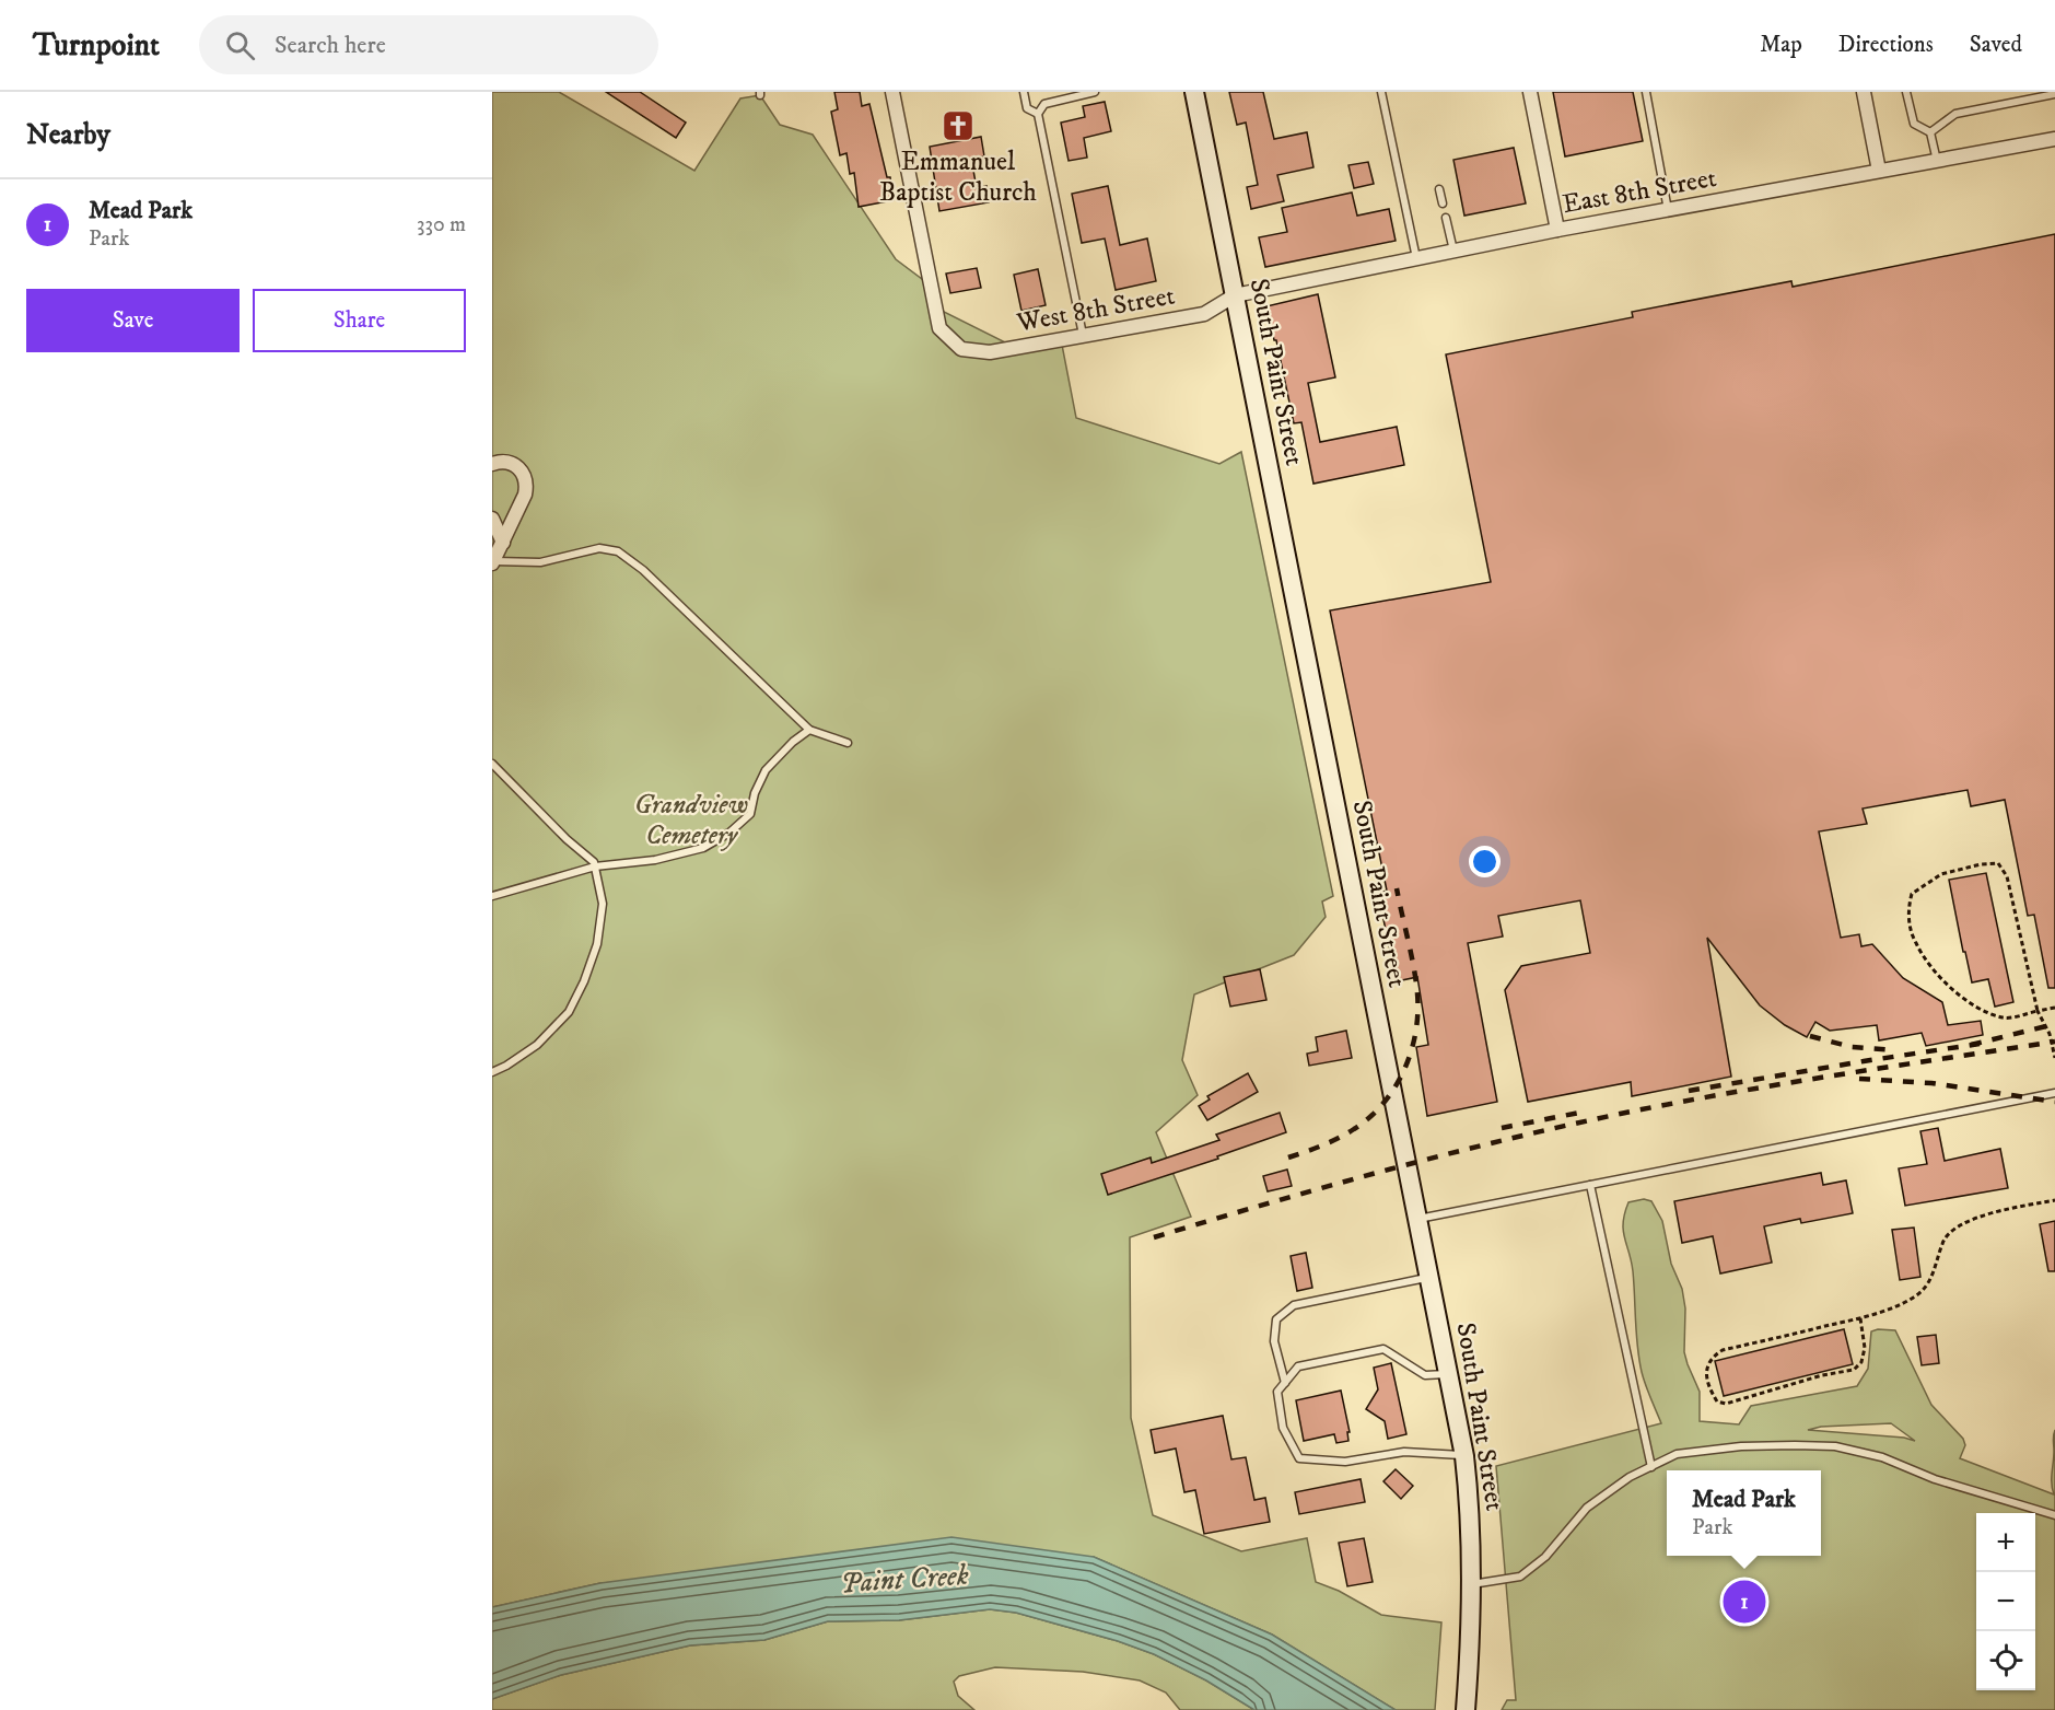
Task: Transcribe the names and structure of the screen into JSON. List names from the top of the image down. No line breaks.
{"streets":{"main road":["South Paint Street"],"street":["East 8th Street","West 8th Street"]},"crossings":[["East 8th Street","West 8th Street"],["East 8th Street","South Paint Street"],["West 8th Street","South Paint Street"]],"water":["Paint Creek"],"parks":["Grandview Cemetery"],"places":{"church":["Emmanuel Baptist Church"]},"page":{"header":"Turnpoint","search":"Search here","nav":["Map","Directions","Saved"],"heading":"Nearby","list":[{"mark":"1","name":"Mead Park","note":"Park","value":"330 m"}],"buttons":["Save","Share"],"popup":["Mead Park","Park"],"map_buttons":["+","−"],"pins":"1"}}
